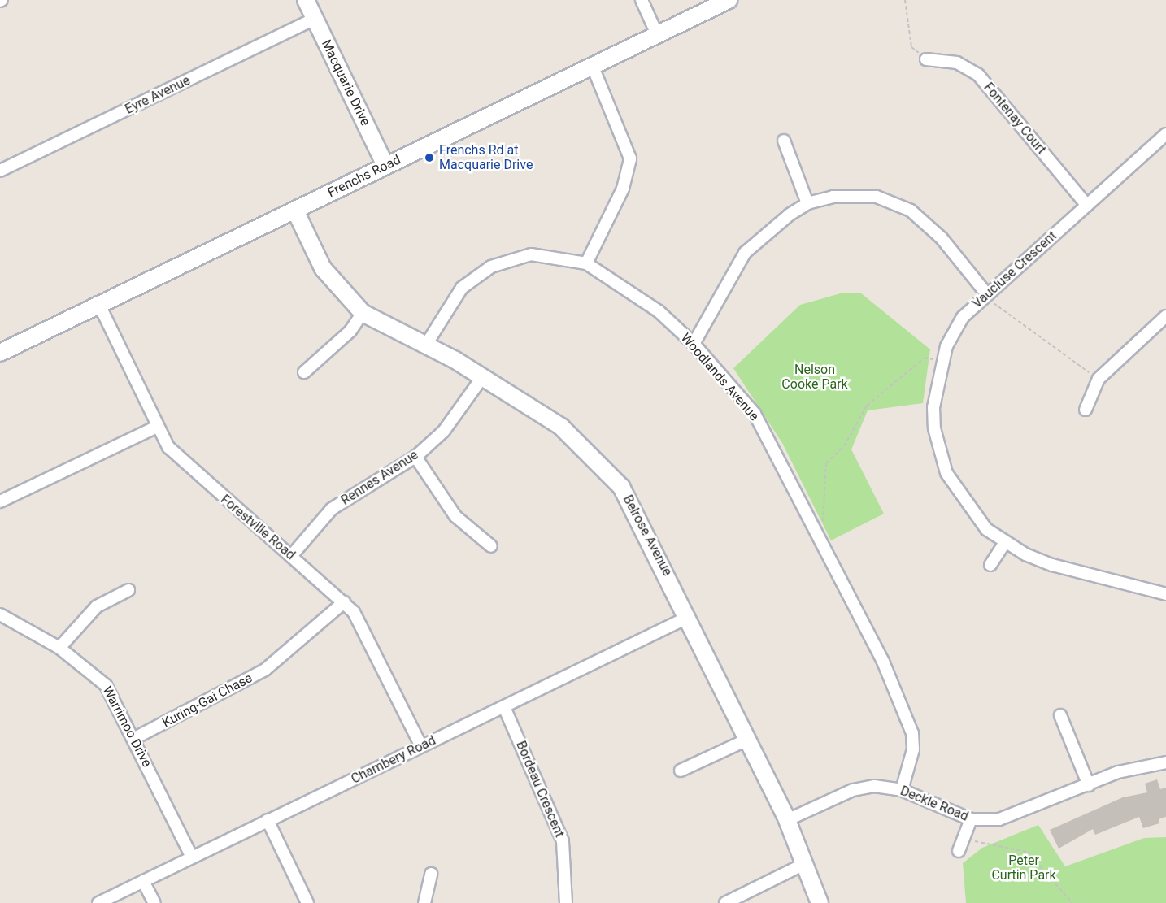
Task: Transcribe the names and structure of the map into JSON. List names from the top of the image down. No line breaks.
{"streets":{"street":["Macquarie Drive","Eyre Avenue","Fontenay Court","Frenchs Road","Vaucluse Crescent","Woodlands Avenue","Rennes Avenue","Forestville Road","Belrose Avenue","Kuring-Gai Chase","Warrimoo Drive","Chambery Road","Bordeau Crescent","Deckle Road"]},"crossings":[["Macquarie Drive","Eyre Avenue"],["Macquarie Drive","Frenchs Road"],["Fontenay Court","Vaucluse Crescent"],["Frenchs Road","Forestville Road"],["Frenchs Road","Belrose Avenue"],["Woodlands Avenue","Belrose Avenue"],["Woodlands Avenue","Deckle Road"],["Rennes Avenue","Forestville Road"],["Rennes Avenue","Belrose Avenue"],["Forestville Road","Kuring-Gai Chase"],["Forestville Road","Chambery Road"],["Belrose Avenue","Chambery Road"],["Belrose Avenue","Deckle Road"],["Kuring-Gai Chase","Warrimoo Drive"],["Warrimoo Drive","Chambery Road"],["Chambery Road","Bordeau Crescent"]],"parks":["Nelson Cooke Park","Peter Curtin Park"],"places":["Frenchs Rd at Macquarie Drive"]}
